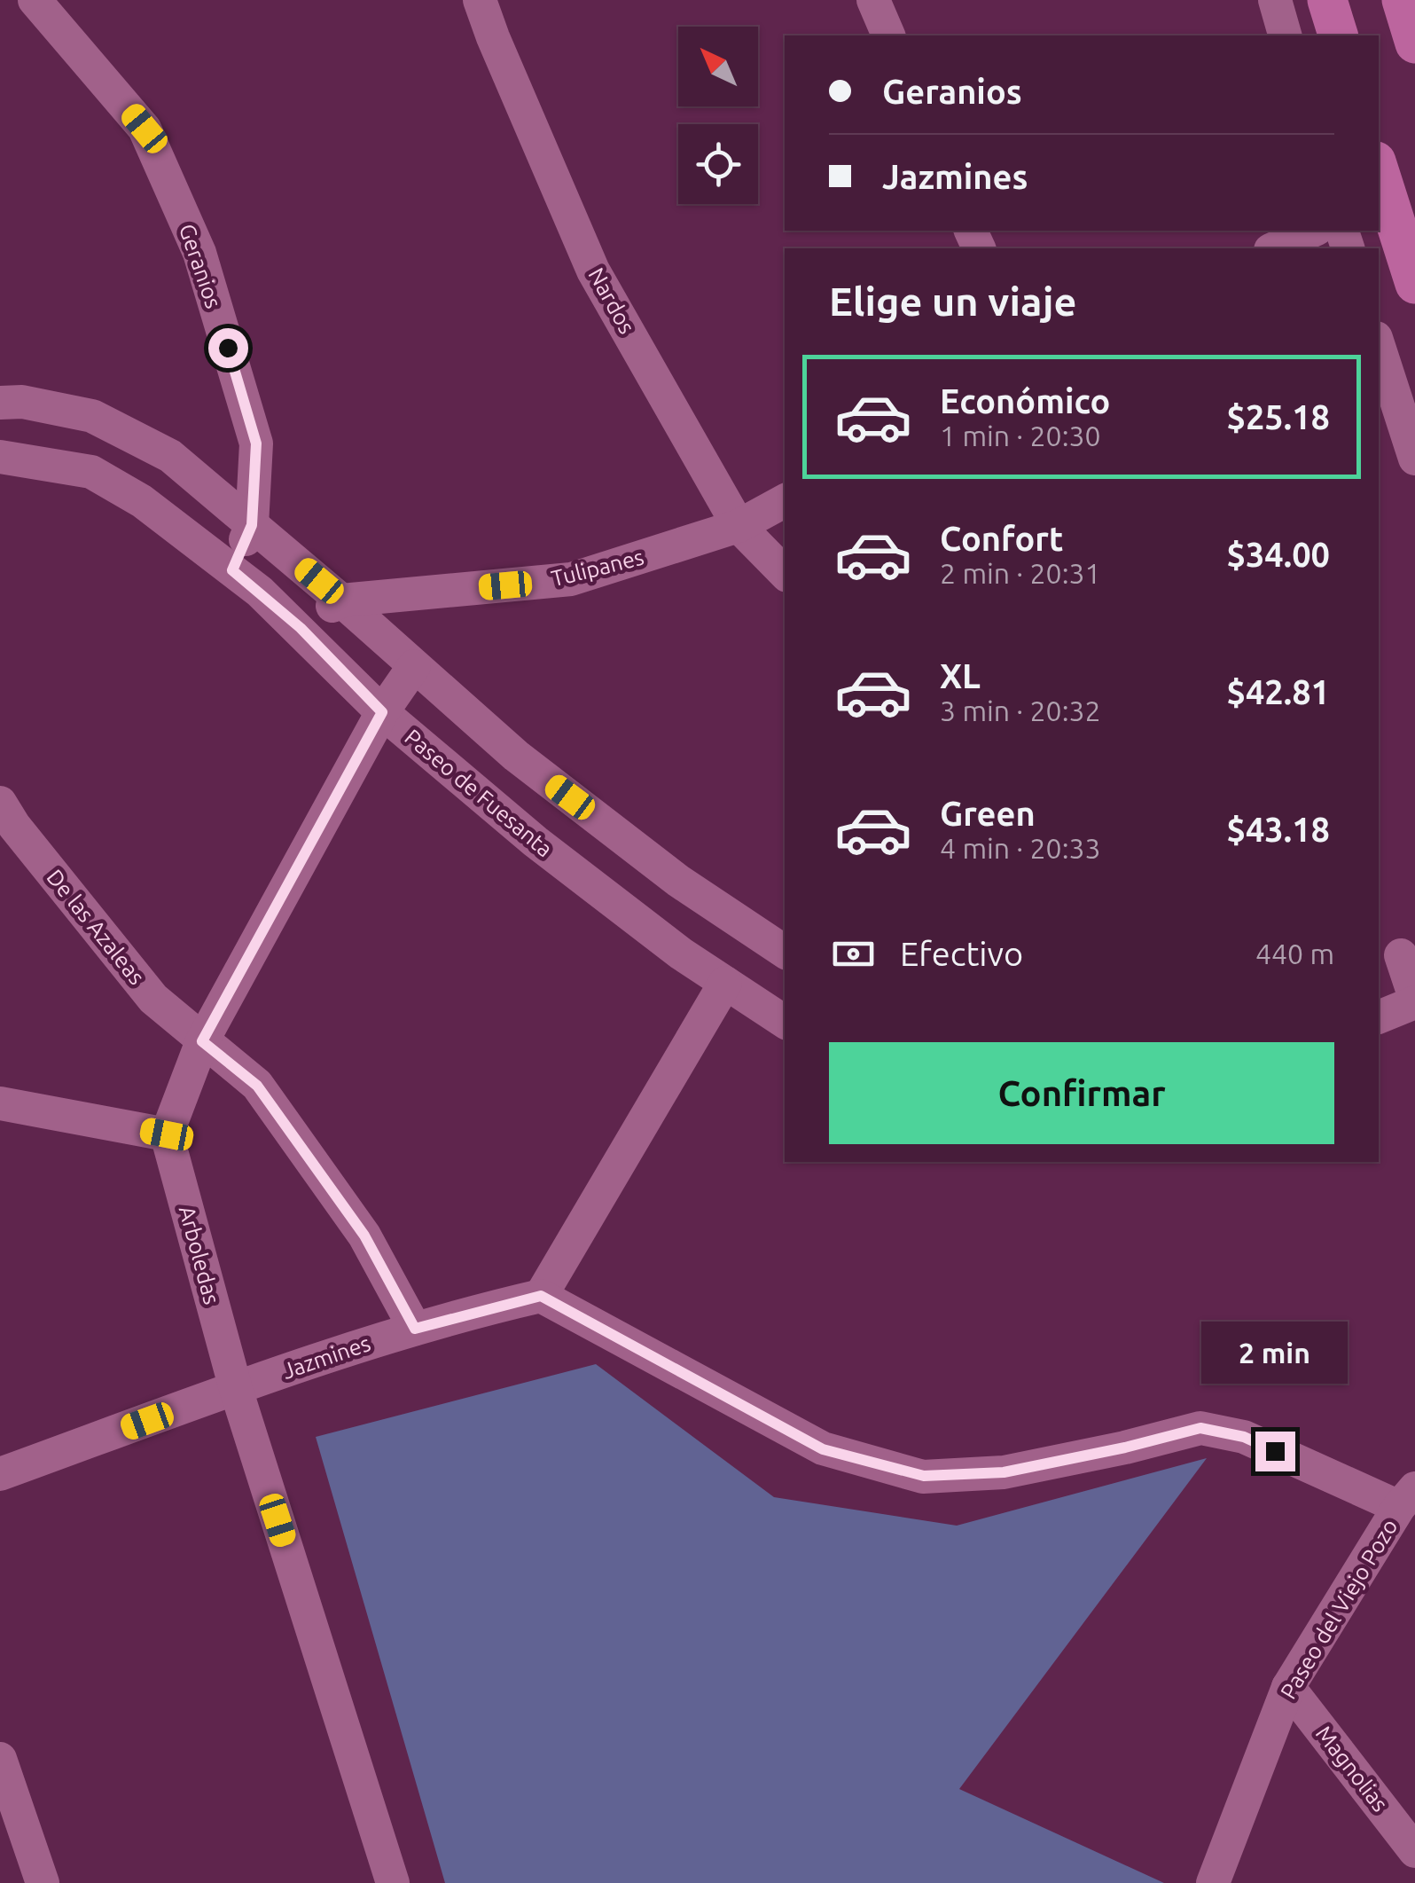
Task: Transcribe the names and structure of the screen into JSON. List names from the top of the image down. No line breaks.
{"streets":{"street":["Geranios","Nardos","Tulipanes","Paseo de Fuesanta","De las Azaleas","Arboledas","Jazmines","Paseo del Viejo Pozo","Magnolias"]},"crossings":[["Geranios","Paseo de Fuesanta"],["Nardos","Tulipanes"],["Tulipanes","Paseo de Fuesanta"],["De las Azaleas","Jazmines"],["Arboledas","Jazmines"],["Paseo del Viejo Pozo","Magnolias"]],"north":"top left","page":{"banner":["Geranios","Jazmines"],"heading":"Elige un viaje","list":[{"name":"Económico","note":"1 min · 20:30","value":"$25.18"},{"name":"Confort","note":"2 min · 20:31","value":"$34.00"},{"name":"XL","note":"3 min · 20:32","value":"$42.81"},{"name":"Green","note":"4 min · 20:33","value":"$43.18"}],"pay":["Efectivo","440 m"],"buttons":"Confirmar","bubble":"2 min"}}
